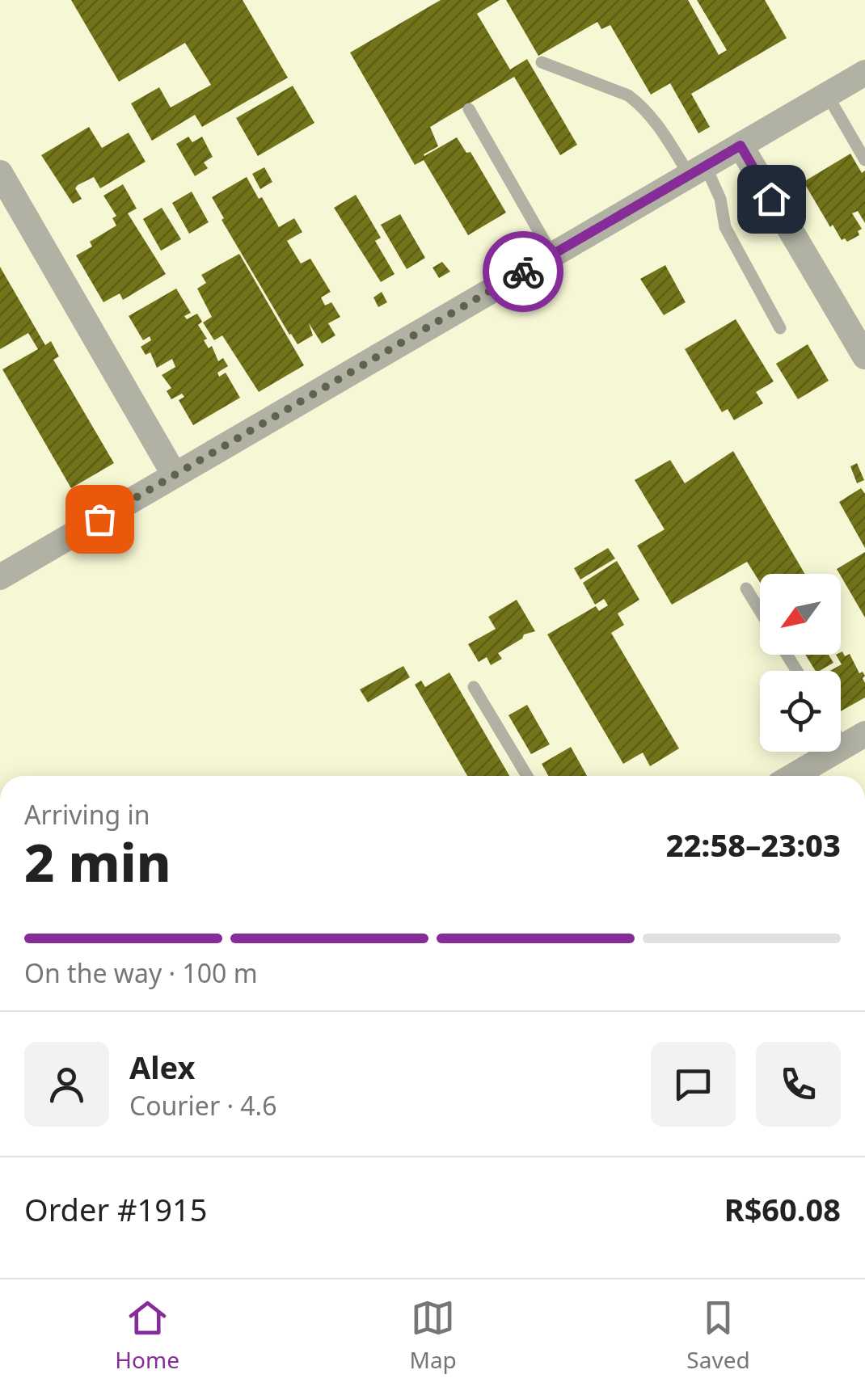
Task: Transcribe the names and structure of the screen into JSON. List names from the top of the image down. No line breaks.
{"north":"bottom left","page":{"heading":["2 min","Arriving in","22:58–23:03"],"panel":["Alex","Courier · 4.6","Order #1915","R$60.08"],"bar":"On the way · 100 m","tabs":["Home","Map","Saved"]}}
